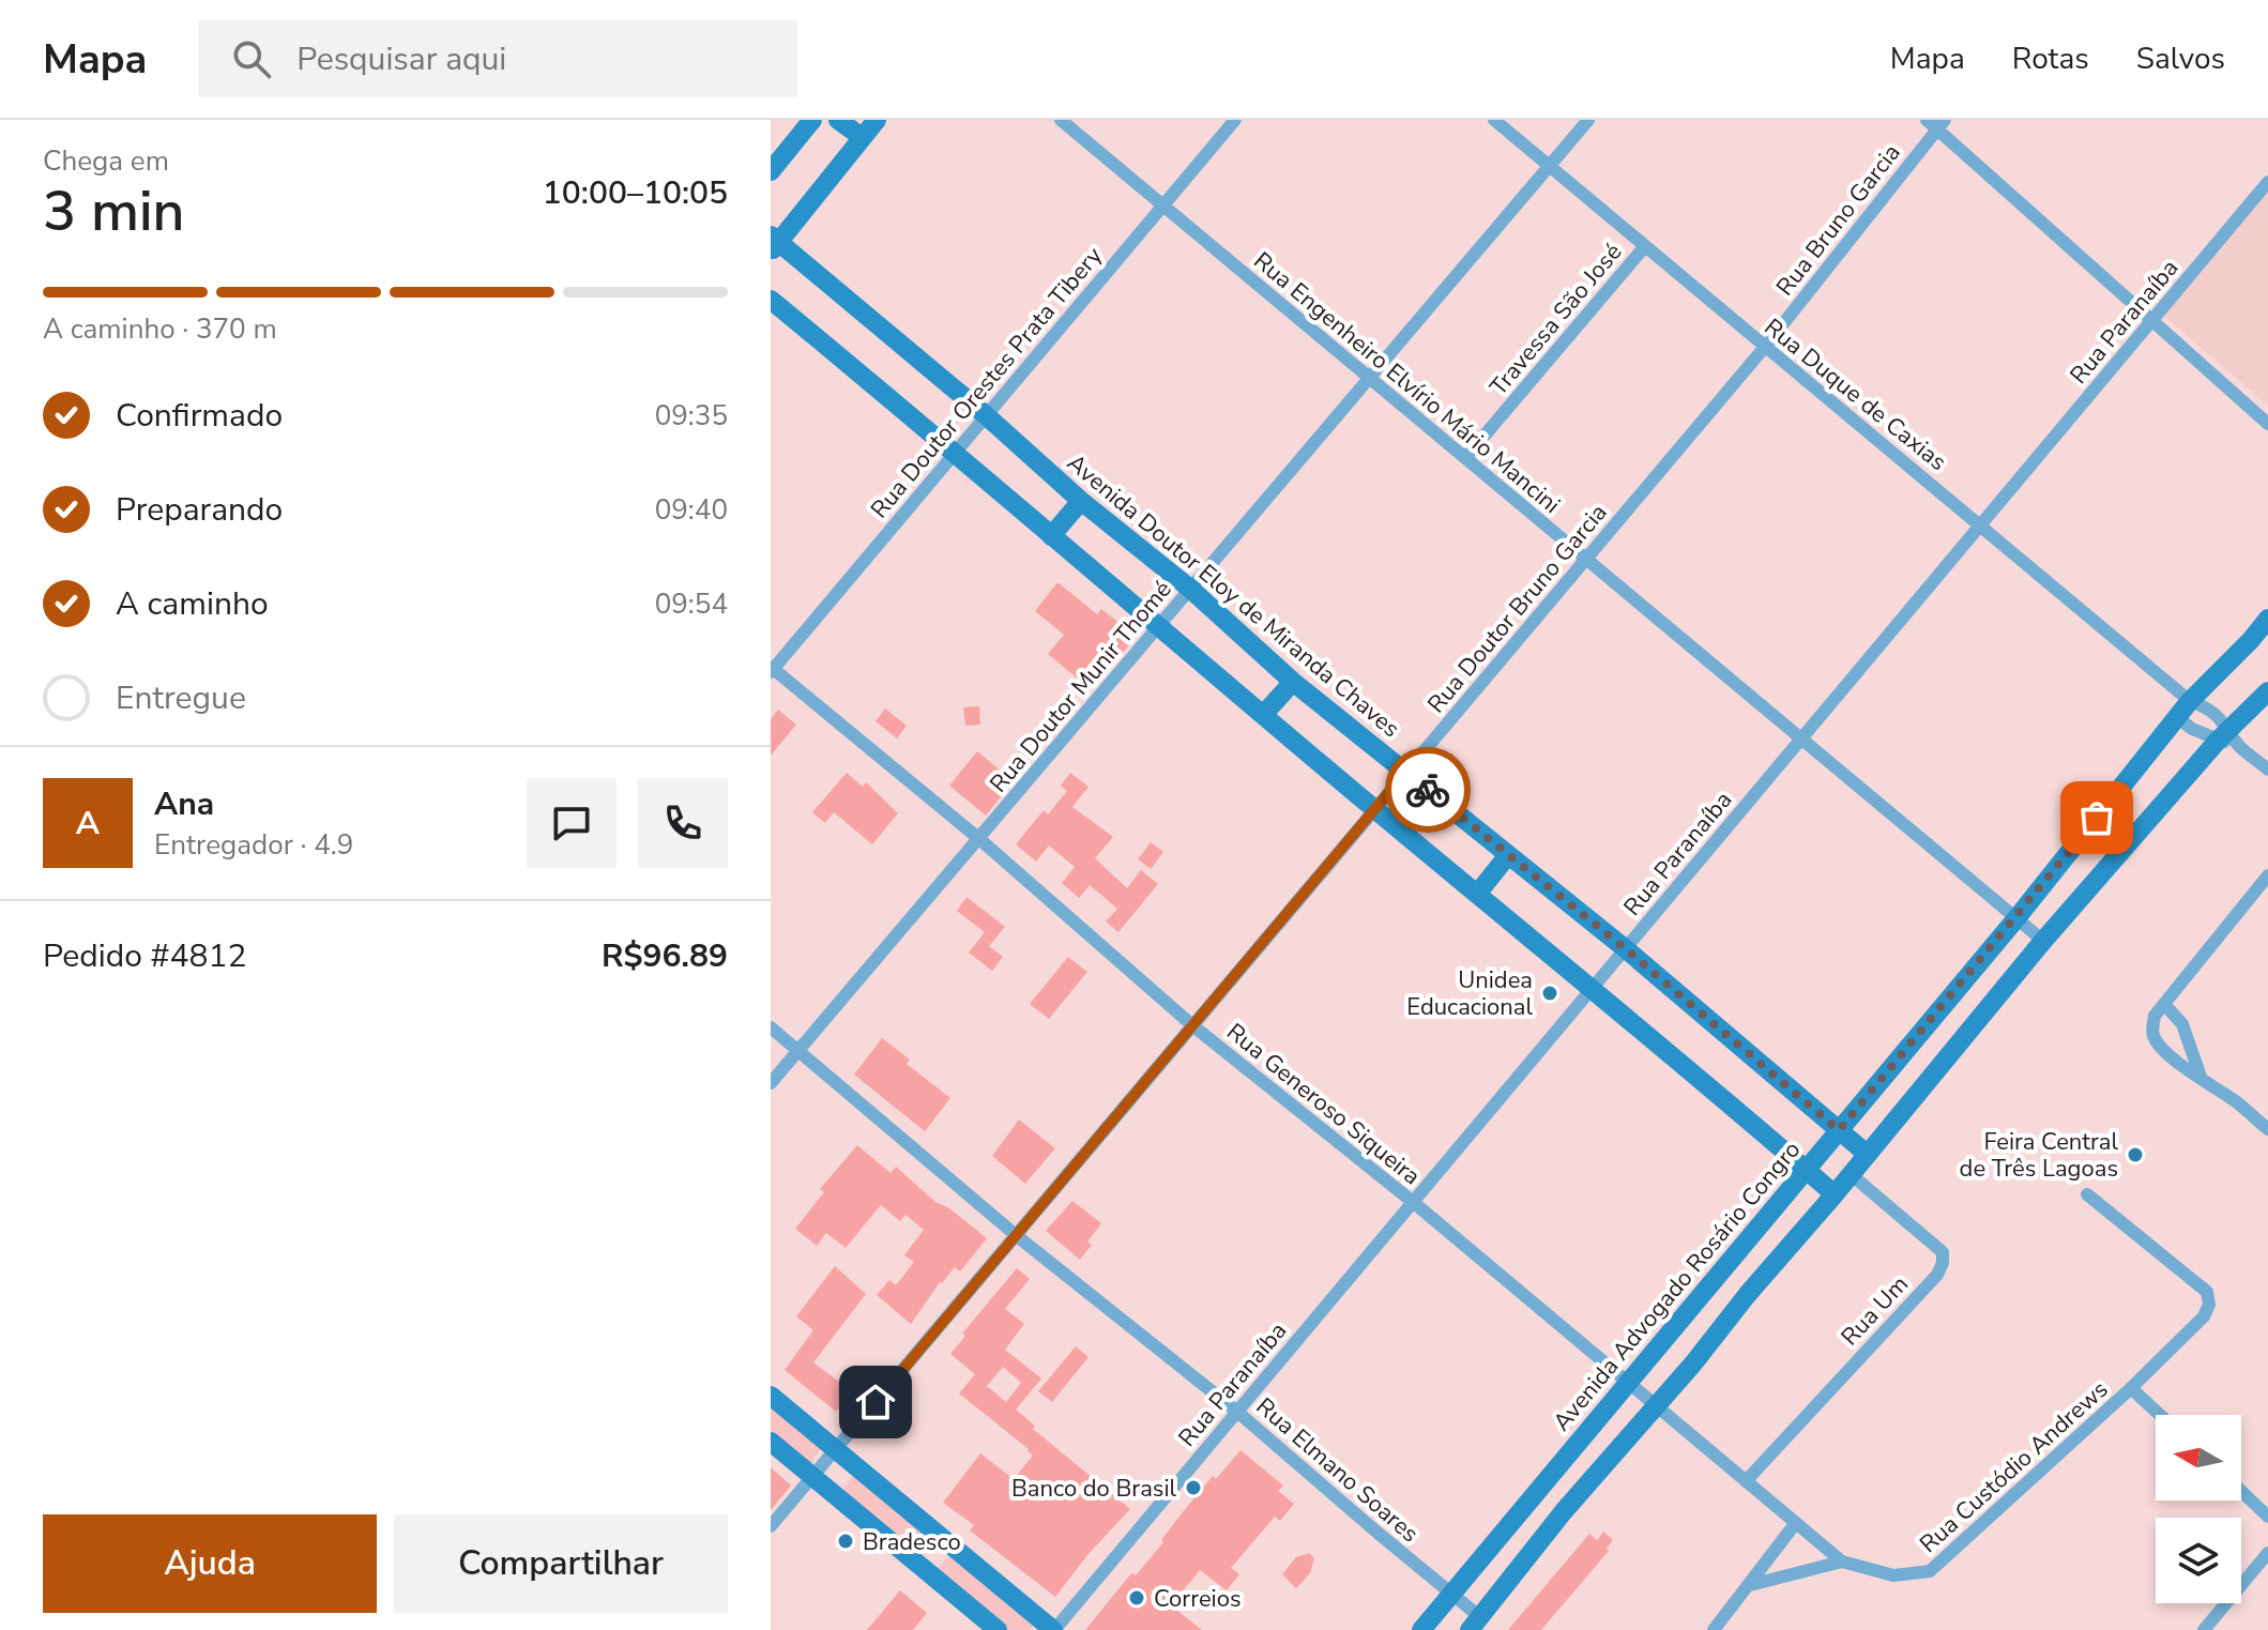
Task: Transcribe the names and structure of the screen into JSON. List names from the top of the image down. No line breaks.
{"streets":{"main road":["Avenida Doutor Eloy de Miranda Chaves","Avenida Advogado Rosário Congro"],"street":["Rua Bruno Garcia","Travessa São José","Rua Paranaíba","Rua Doutor Orestes Prata Tibery","Rua Engenheiro Elvírio Mário Mancini","Rua Duque de Caxias","Rua Doutor Bruno Garcia","Rua Doutor Munir Thomé","Rua Generoso Siqueira","Rua Um","Rua Custódio Andrews","Rua Elmano Soares"]},"crossings":[["Rua Bruno Garcia","Rua Duque de Caxias"],["Rua Bruno Garcia","Rua Doutor Bruno Garcia"],["Travessa São José","Rua Engenheiro Elvírio Mário Mancini"],["Travessa São José","Rua Duque de Caxias"],["Rua Paranaíba","Rua Engenheiro Elvírio Mário Mancini"],["Rua Paranaíba","Rua Duque de Caxias"],["Rua Paranaíba","Avenida Doutor Eloy de Miranda Chaves"],["Rua Paranaíba","Rua Generoso Siqueira"],["Rua Paranaíba","Rua Elmano Soares"],["Rua Doutor Orestes Prata Tibery","Rua Engenheiro Elvírio Mário Mancini"],["Rua Doutor Orestes Prata Tibery","Avenida Doutor Eloy de Miranda Chaves"],["Rua Doutor Orestes Prata Tibery","Rua Generoso Siqueira"],["Rua Engenheiro Elvírio Mário Mancini","Rua Doutor Bruno Garcia"],["Rua Engenheiro Elvírio Mário Mancini","Rua Doutor Munir Thomé"],["Rua Engenheiro Elvírio Mário Mancini","Avenida Advogado Rosário Congro"],["Rua Duque de Caxias","Rua Doutor Bruno Garcia"],["Rua Duque de Caxias","Rua Doutor Munir Thomé"],["Rua Duque de Caxias","Avenida Advogado Rosário Congro"],["Avenida Doutor Eloy de Miranda Chaves","Rua Doutor Bruno Garcia"],["Avenida Doutor Eloy de Miranda Chaves","Rua Doutor Munir Thomé"],["Avenida Doutor Eloy de Miranda Chaves","Avenida Advogado Rosário Congro"],["Rua Doutor Bruno Garcia","Rua Generoso Siqueira"],["Rua Doutor Bruno Garcia","Rua Elmano Soares"],["Rua Doutor Munir Thomé","Rua Generoso Siqueira"],["Rua Doutor Munir Thomé","Rua Elmano Soares"],["Rua Generoso Siqueira","Avenida Advogado Rosário Congro"],["Rua Generoso Siqueira","Rua Um"],["Rua Generoso Siqueira","Rua Custódio Andrews"],["Avenida Advogado Rosário Congro","Rua Elmano Soares"]],"places":["Unidea Educacional","Feira Central de Três Lagoas","Banco do Brasil","Bradesco","Correios"],"north":"left","page":{"header":"Mapa","search":"Pesquisar aqui","nav":["Mapa","Rotas","Salvos"],"heading":["3 min","Chega em","10:00–10:05"],"panel":["Ana","Entregador · 4.9","Pedido #4812","R$96.89"],"bar":"A caminho · 370 m","list":[["Confirmado","09:35"],["Preparando","09:40"],["A caminho","09:54"],"Entregue"],"round":"A","buttons":["Ajuda","Compartilhar"]}}
